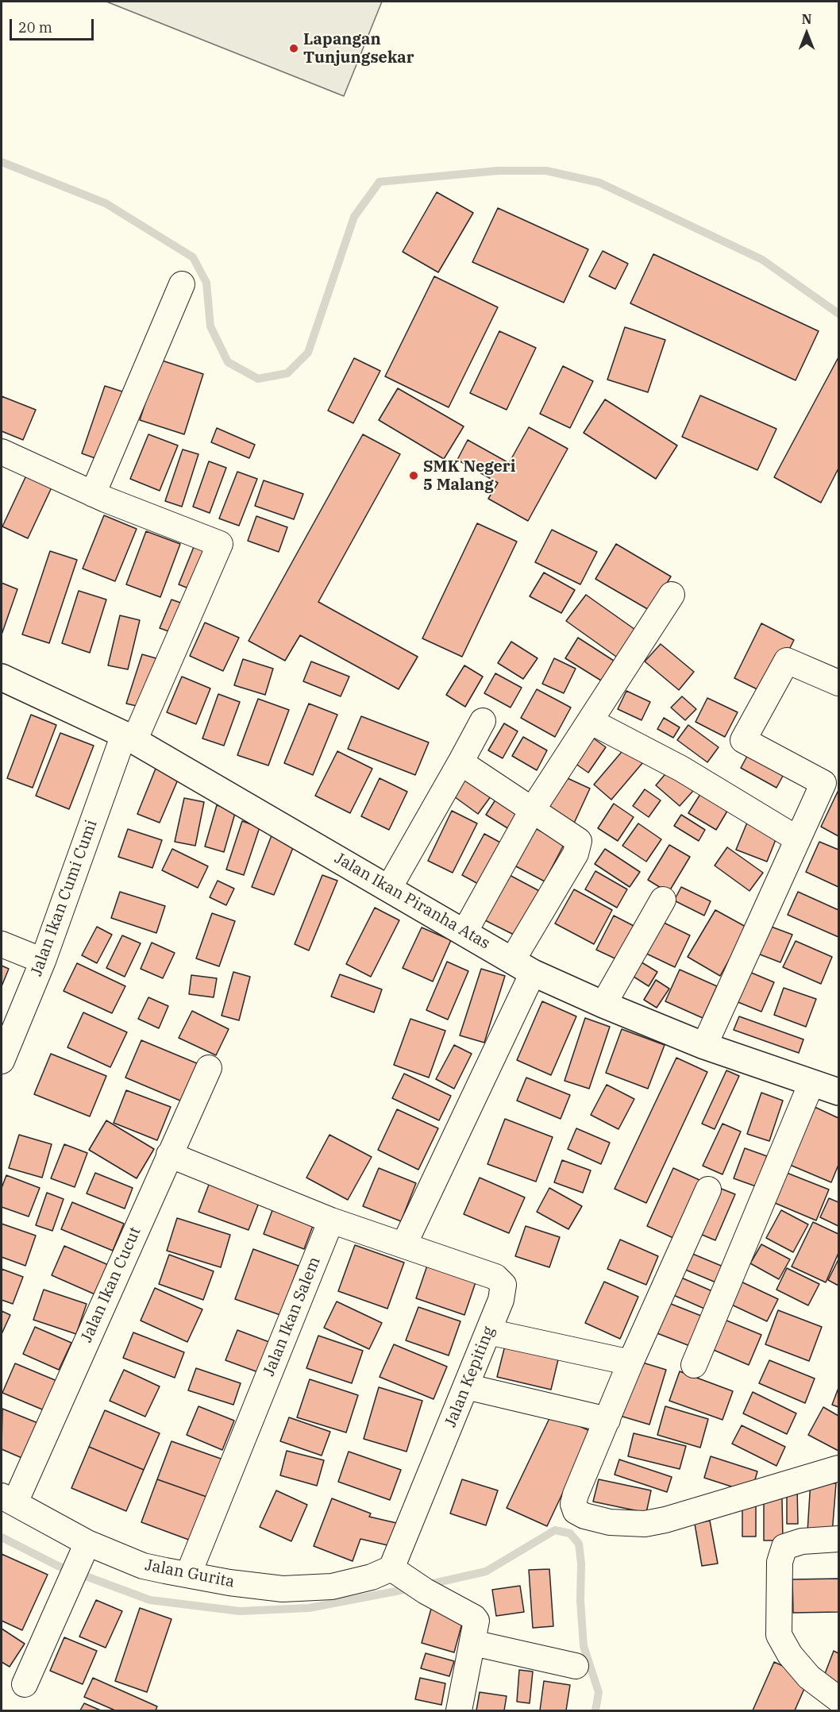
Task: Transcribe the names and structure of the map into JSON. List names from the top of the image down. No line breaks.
{"streets":{"street":["Jalan Ikan Cumi Cumi","Jalan Ikan Piranha Atas","Jalan Ikan Cucut","Jalan Ikan Salem","Jalan Kepiting","Jalan Gurita"]},"crossings":[["Jalan Ikan Cumi Cumi","Jalan Ikan Piranha Atas"],["Jalan Ikan Cucut","Jalan Gurita"],["Jalan Ikan Salem","Jalan Kepiting"],["Jalan Ikan Salem","Jalan Gurita"],["Jalan Kepiting","Jalan Gurita"]],"places":["Lapangan Tunjungsekar","SMK Negeri 5 Malang"],"scale_bar":"20 m","north":"top"}
